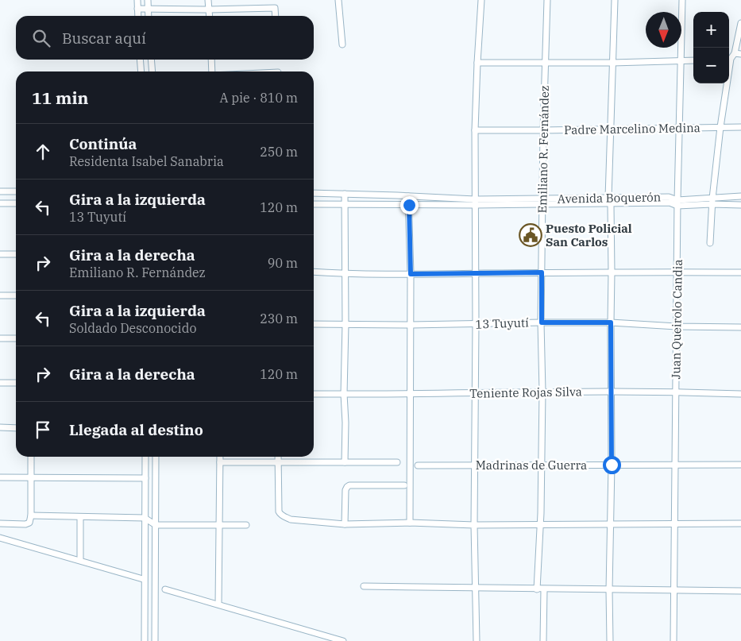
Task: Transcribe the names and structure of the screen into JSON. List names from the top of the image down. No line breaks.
{"streets":{"street":["Padre Marcelino Medina","Emiliano R. Fernández","Avenida Boquerón","Juan Queirolo Candia","13 Tuyutí","Teniente Rojas Silva","Madrinas de Guerra"]},"crossings":[["Padre Marcelino Medina","Emiliano R. Fernández"],["Padre Marcelino Medina","Juan Queirolo Candia"],["Emiliano R. Fernández","Avenida Boquerón"],["Emiliano R. Fernández","13 Tuyutí"],["Emiliano R. Fernández","Teniente Rojas Silva"],["Emiliano R. Fernández","Madrinas de Guerra"],["Avenida Boquerón","Juan Queirolo Candia"],["Juan Queirolo Candia","13 Tuyutí"],["Juan Queirolo Candia","Teniente Rojas Silva"],["Juan Queirolo Candia","Madrinas de Guerra"]],"places":{"public building":["Puesto Policial San Carlos"]},"north":"bottom","page":{"map_buttons":["+","−"],"search":"Buscar aquí","heading":["11 min","A pie · 810 m"],"list":[["Continúa","Residenta Isabel Sanabria","250 m"],["Gira a la izquierda","13 Tuyutí","120 m"],["Gira a la derecha","Emiliano R. Fernández","90 m"],["Gira a la izquierda","Soldado Desconocido","230 m"],["Gira a la derecha","120 m"],"Llegada al destino"]}}
